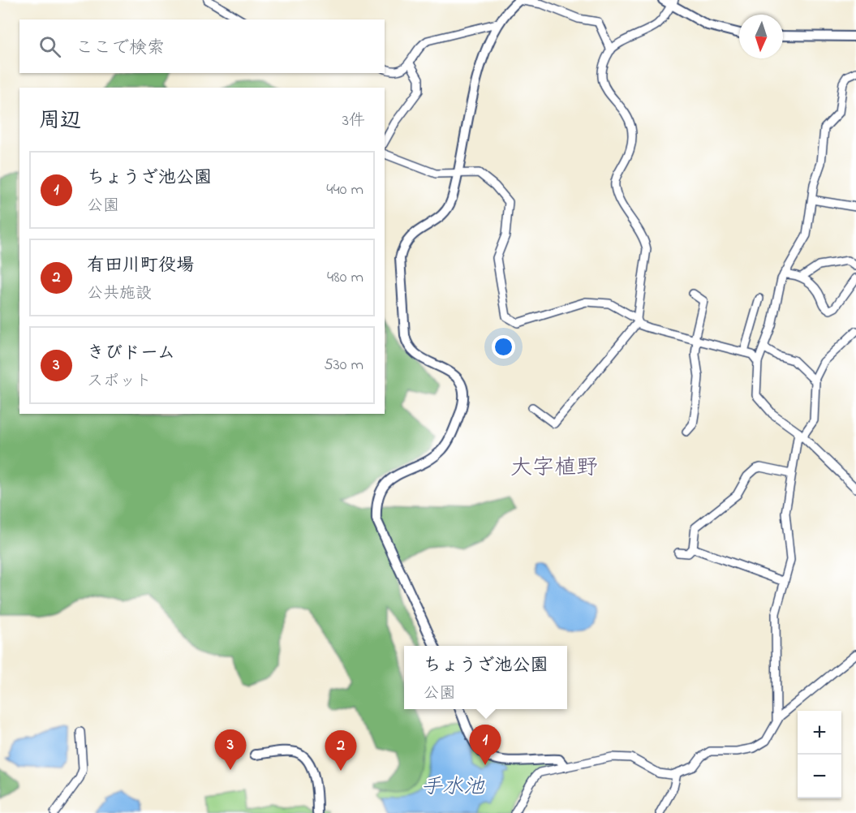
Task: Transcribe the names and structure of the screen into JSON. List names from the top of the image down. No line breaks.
{"districts":["大字植野"],"water":["手水池"],"north":"bottom","page":{"search":"ここで検索","heading":["周辺","3件"],"list":[{"mark":"1","name":"ちょうざ池公園","note":"公園","value":"440 m"},{"mark":"2","name":"有田川町役場","note":"公共施設","value":"480 m"},{"mark":"3","name":"きびドーム","note":"スポット","value":"530 m"}],"popup":["ちょうざ池公園","公園"],"map_buttons":["+","−"],"pins":["1","3","2"]}}
